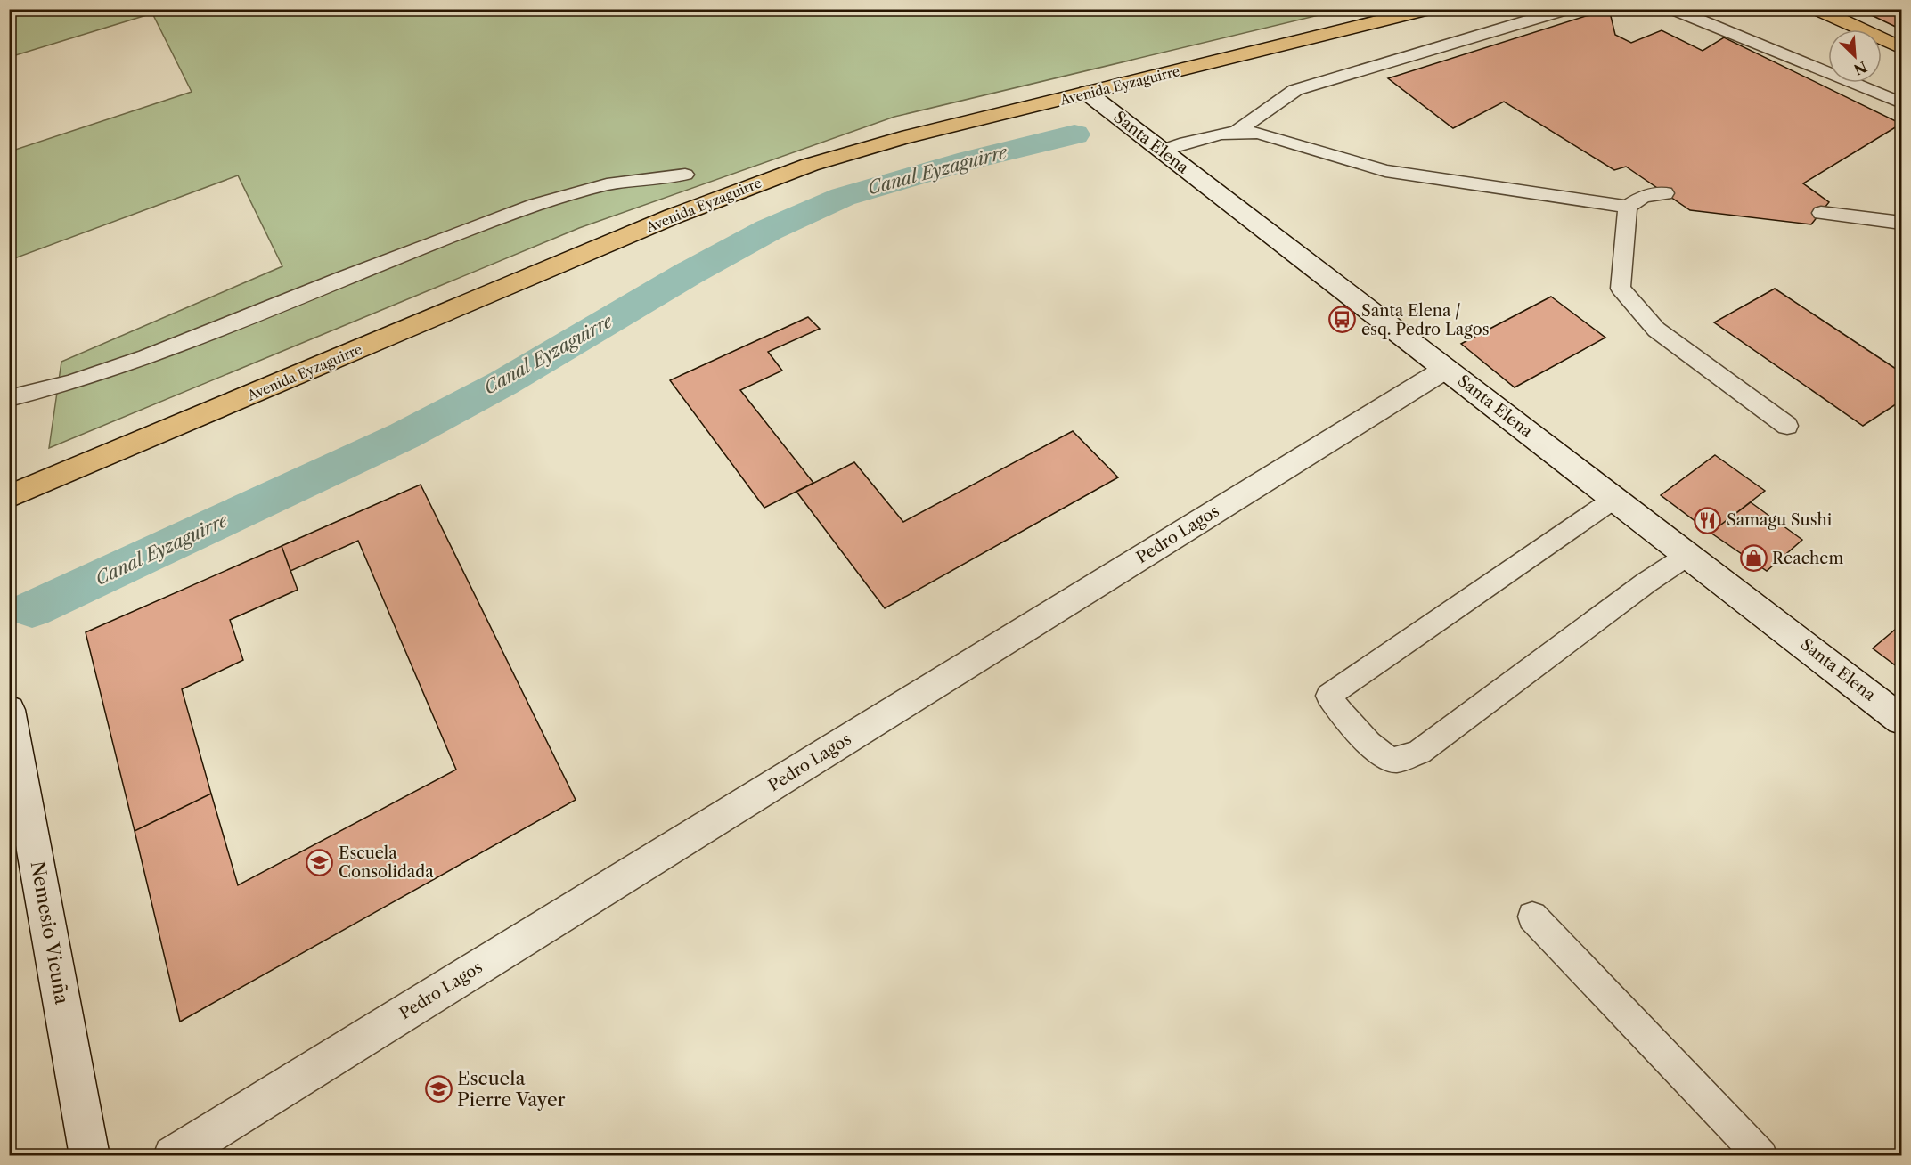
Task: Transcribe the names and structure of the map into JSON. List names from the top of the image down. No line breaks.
{"streets":{"main road":["Avenida Eyzaguirre"],"street":["Santa Elena","Pedro Lagos","Nemesio Vicuña"]},"crossings":[["Avenida Eyzaguirre","Santa Elena"],["Santa Elena","Pedro Lagos"]],"water":["Canal Eyzaguirre"],"places":{"bus stop":["Santa Elena / esq. Pedro Lagos"],"restaurant":["Samagu Sushi"],"shop":["Reachem"],"school or university":["Escuela Consolidada","Escuela Pierre Vayer"]},"north":"bottom right"}
